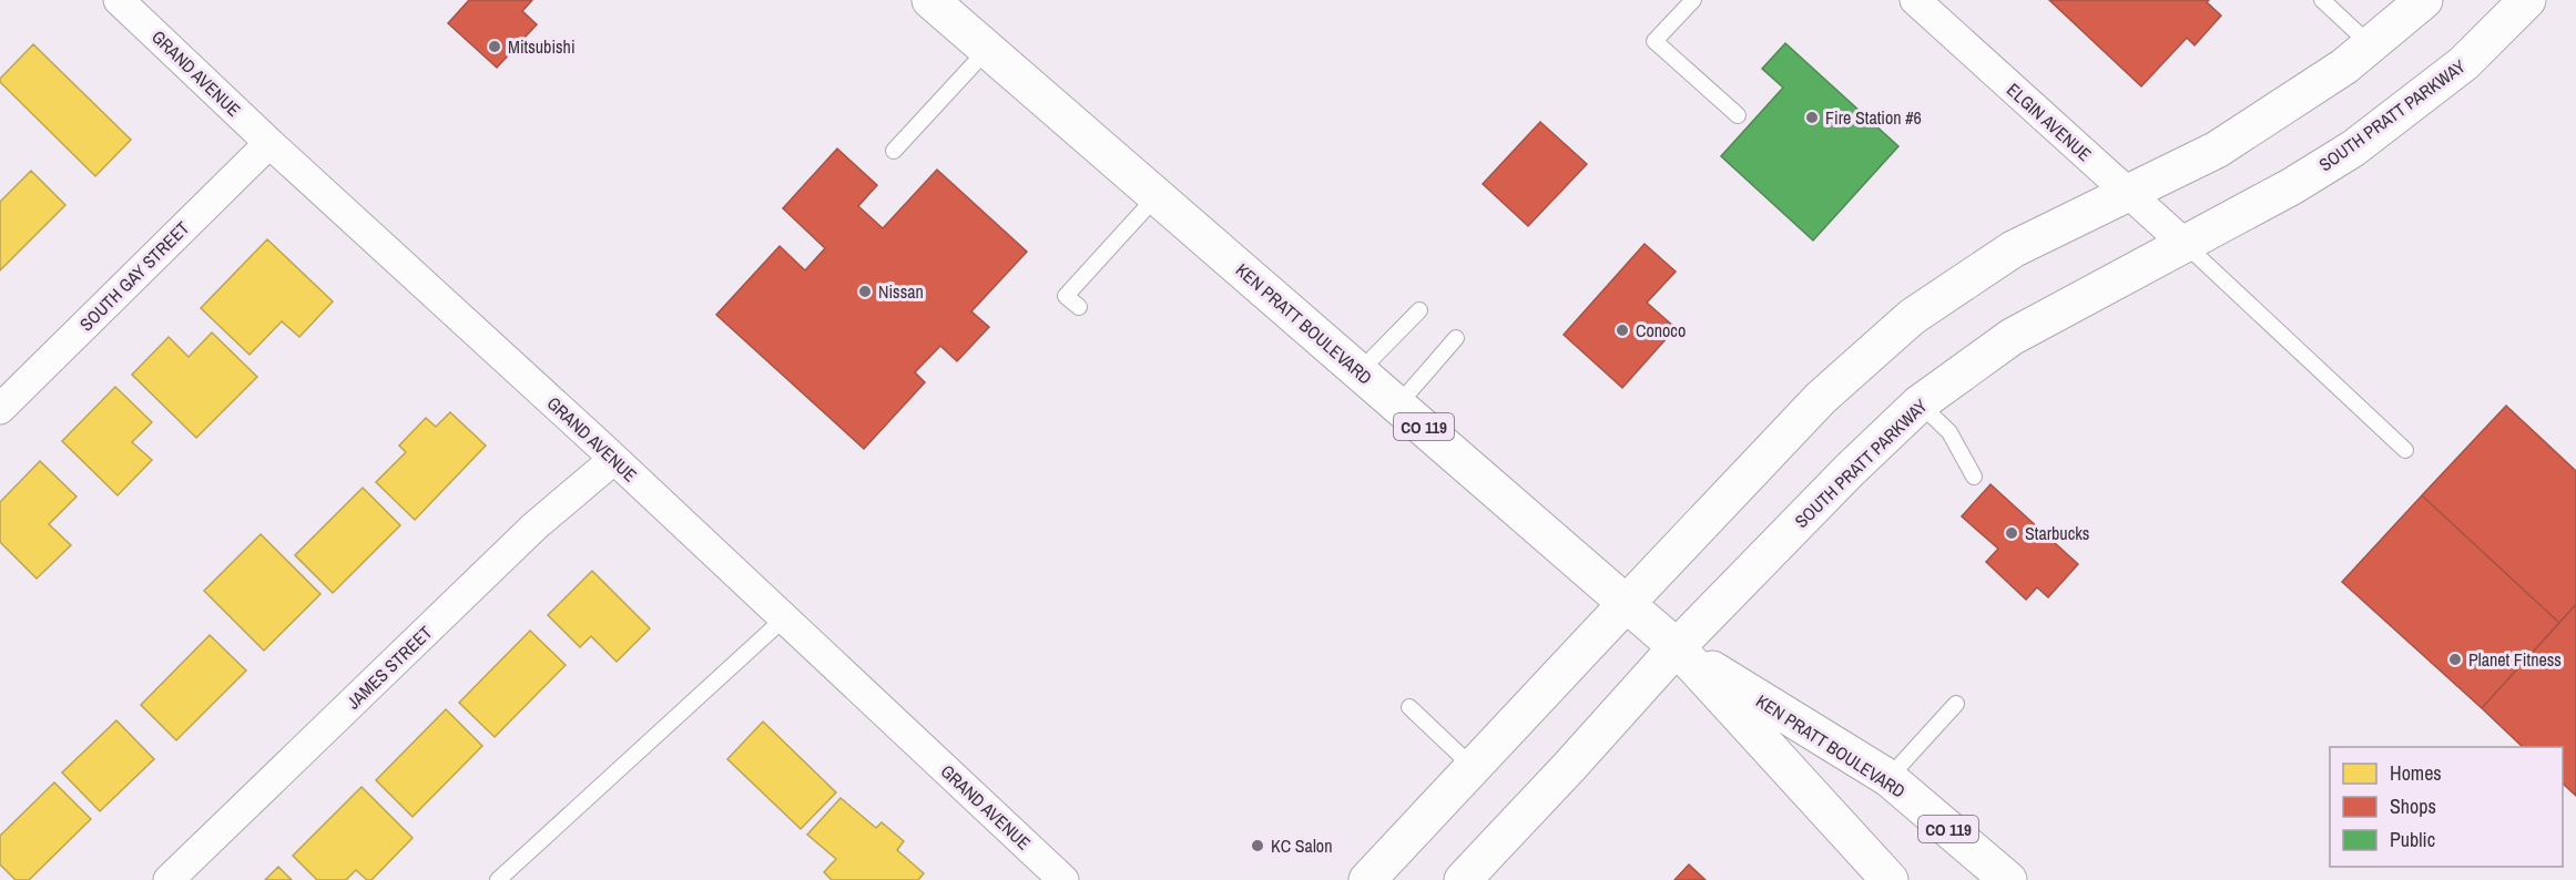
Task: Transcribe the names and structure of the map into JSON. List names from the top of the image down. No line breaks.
{"streets":{"main road":["SOUTH PRATT PARKWAY","KEN PRATT BOULEVARD","CO 119"],"street":["GRAND AVENUE","ELGIN AVENUE","SOUTH GAY STREET","JAMES STREET"]},"crossings":[["GRAND AVENUE","SOUTH GAY STREET"],["GRAND AVENUE","JAMES STREET"],["SOUTH PRATT PARKWAY","ELGIN AVENUE"],["SOUTH PRATT PARKWAY","KEN PRATT BOULEVARD"]],"places":["Mitsubishi","Fire Station #6","Nissan","Conoco","Starbucks","Planet Fitness","KC Salon"],"legend":["Homes","Shops","Public"]}
